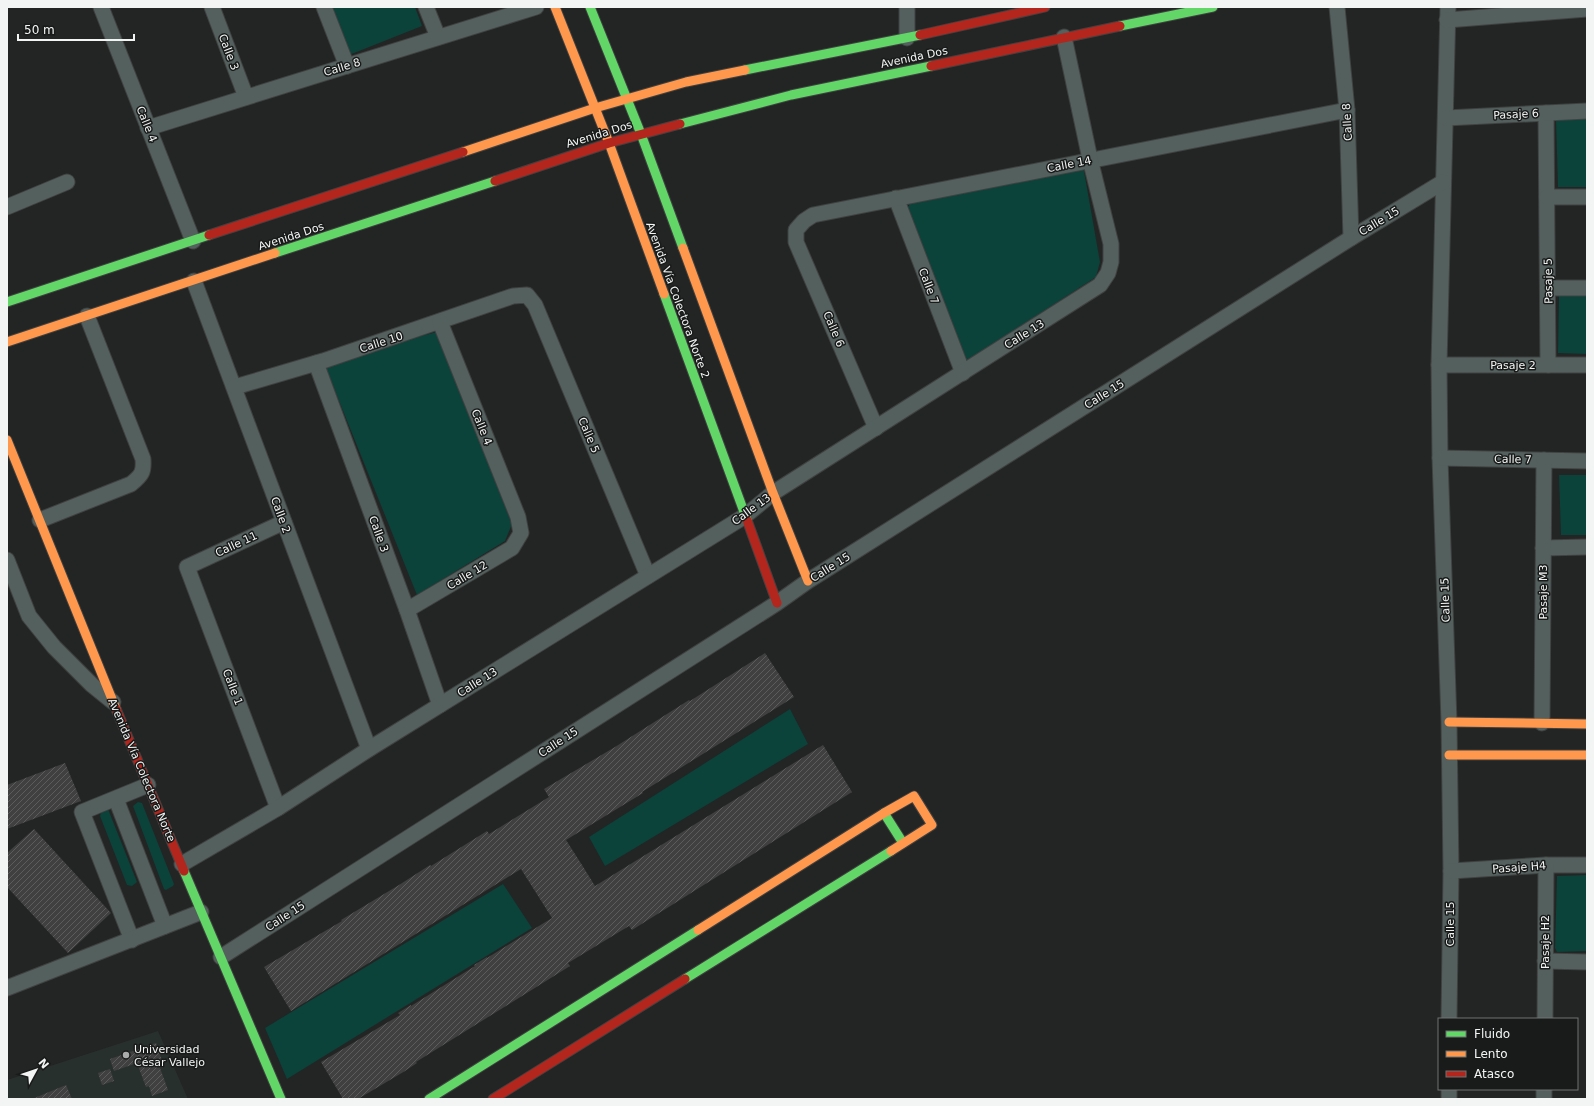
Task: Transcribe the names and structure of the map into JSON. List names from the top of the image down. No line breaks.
{"streets":{"street":["Calle 3","Avenida Dos","Calle 8","Pasaje 6","Calle 4","Calle 14","Calle 15","Pasaje 5","Calle 7","Avenida Vía Colectora Norte 2","Calle 6","Calle 13","Calle 10","Pasaje 2","Calle 5","Calle 2","Calle 11","Calle 12","Pasaje M3","Calle 1","Avenida Vía Colectora Norte","Pasaje H4","Pasaje H2"]},"crossings":[["Calle 3","Calle 8"],["Calle 3","Calle 13"],["Calle 3","Calle 10"],["Calle 3","Calle 12"],["Avenida Dos","Calle 4"],["Avenida Dos","Avenida Vía Colectora Norte 2"],["Avenida Dos","Calle 13"],["Avenida Dos","Calle 2"],["Calle 8","Calle 4"],["Calle 8","Calle 14"],["Calle 8","Calle 15"],["Pasaje 6","Calle 15"],["Pasaje 6","Pasaje 5"],["Calle 4","Calle 10"],["Calle 4","Calle 12"],["Calle 14","Calle 7"],["Calle 14","Calle 6"],["Calle 14","Calle 13"],["Calle 15","Calle 7"],["Calle 15","Avenida Vía Colectora Norte 2"],["Calle 15","Pasaje 2"],["Calle 15","Avenida Vía Colectora Norte"],["Calle 15","Pasaje H4"],["Pasaje 5","Pasaje 2"],["Calle 7","Calle 13"],["Calle 7","Pasaje M3"],["Avenida Vía Colectora Norte 2","Calle 13"],["Calle 6","Calle 13"],["Calle 13","Calle 5"],["Calle 13","Calle 2"],["Calle 13","Calle 1"],["Calle 13","Avenida Vía Colectora Norte"],["Calle 10","Calle 5"],["Calle 10","Calle 2"],["Calle 2","Calle 11"],["Calle 11","Calle 1"],["Pasaje H4","Pasaje H2"]],"places":["Universidad César Vallejo"],"legend":["Fluido","Lento","Atasco"],"scale_bar":"50 m","north":"top right"}
